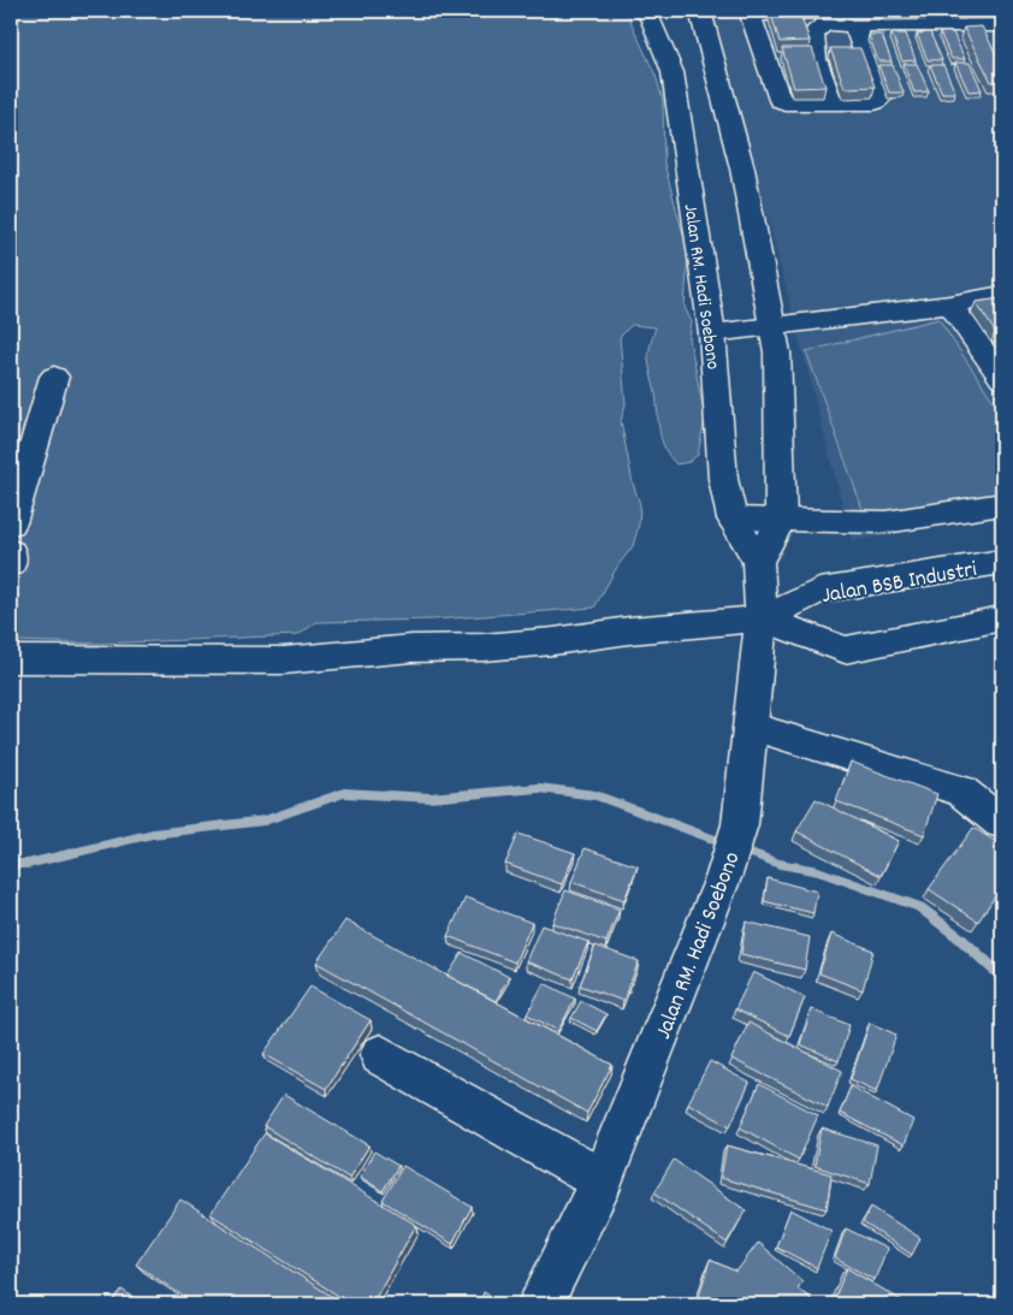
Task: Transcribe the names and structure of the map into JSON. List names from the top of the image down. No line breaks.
{"streets":{"main road":["Jalan RM. Hadi Soebono","Jalan BSB Industri"]},"crossings":[["Jalan RM. Hadi Soebono","Jalan BSB Industri"]]}
